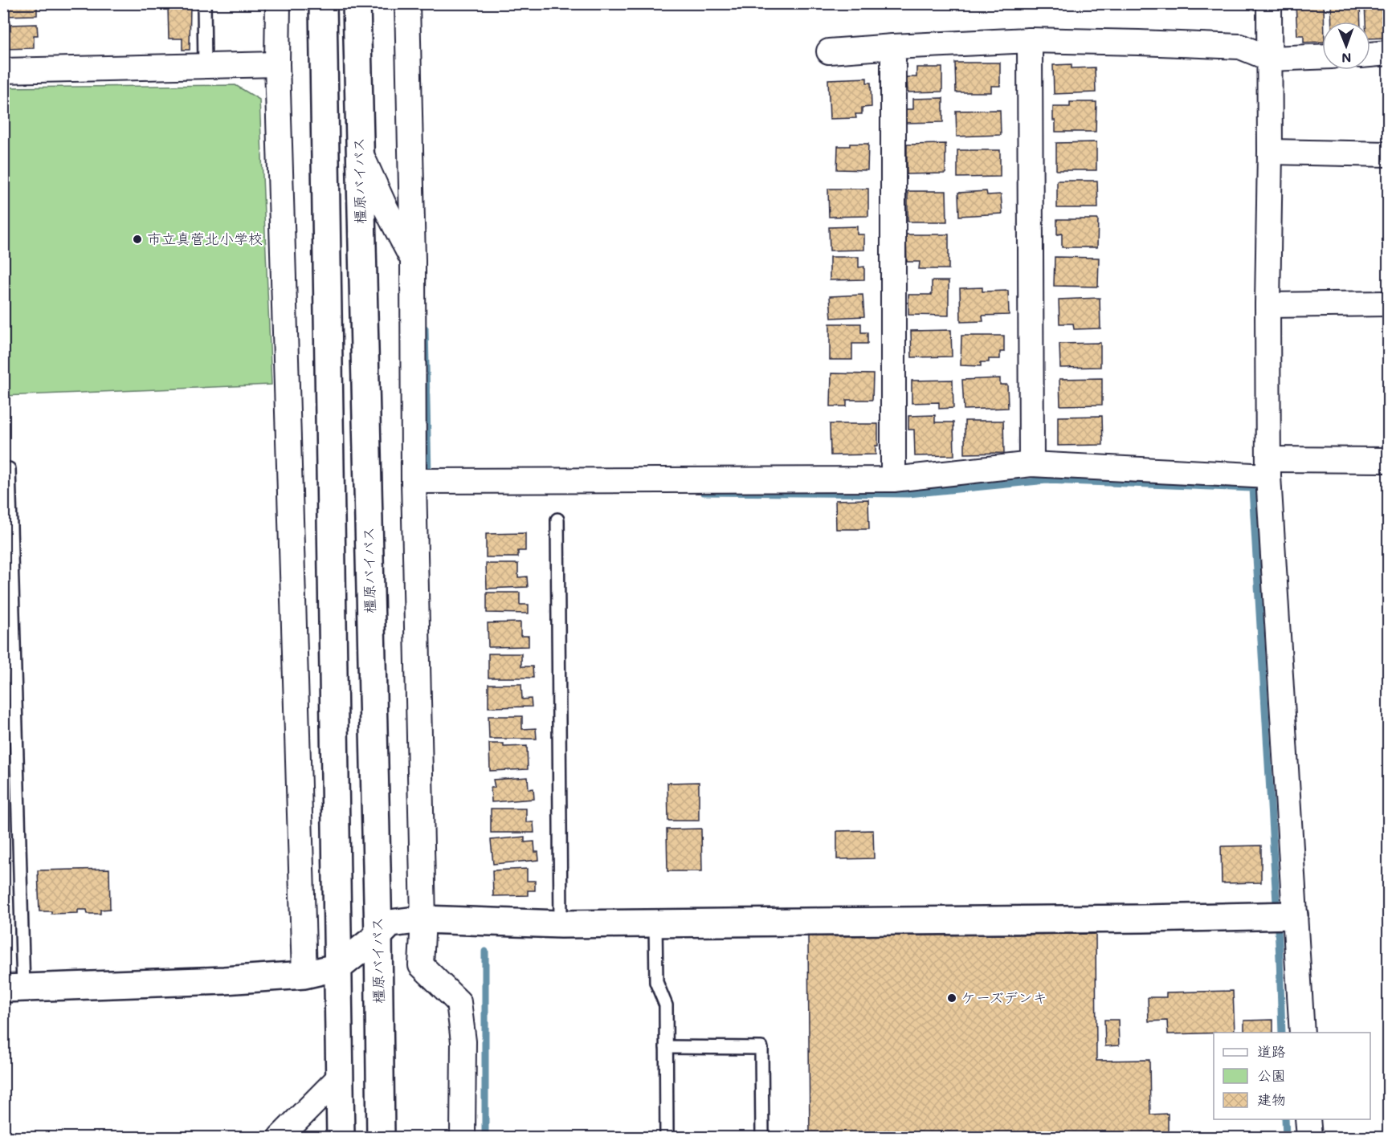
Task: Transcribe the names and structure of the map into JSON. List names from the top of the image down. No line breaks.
{"streets":{"main road":["橿原バイパス"]},"places":["市立真菅北小学校","ケーズデンキ"],"legend":["道路","公園","建物"],"north":"bottom"}
